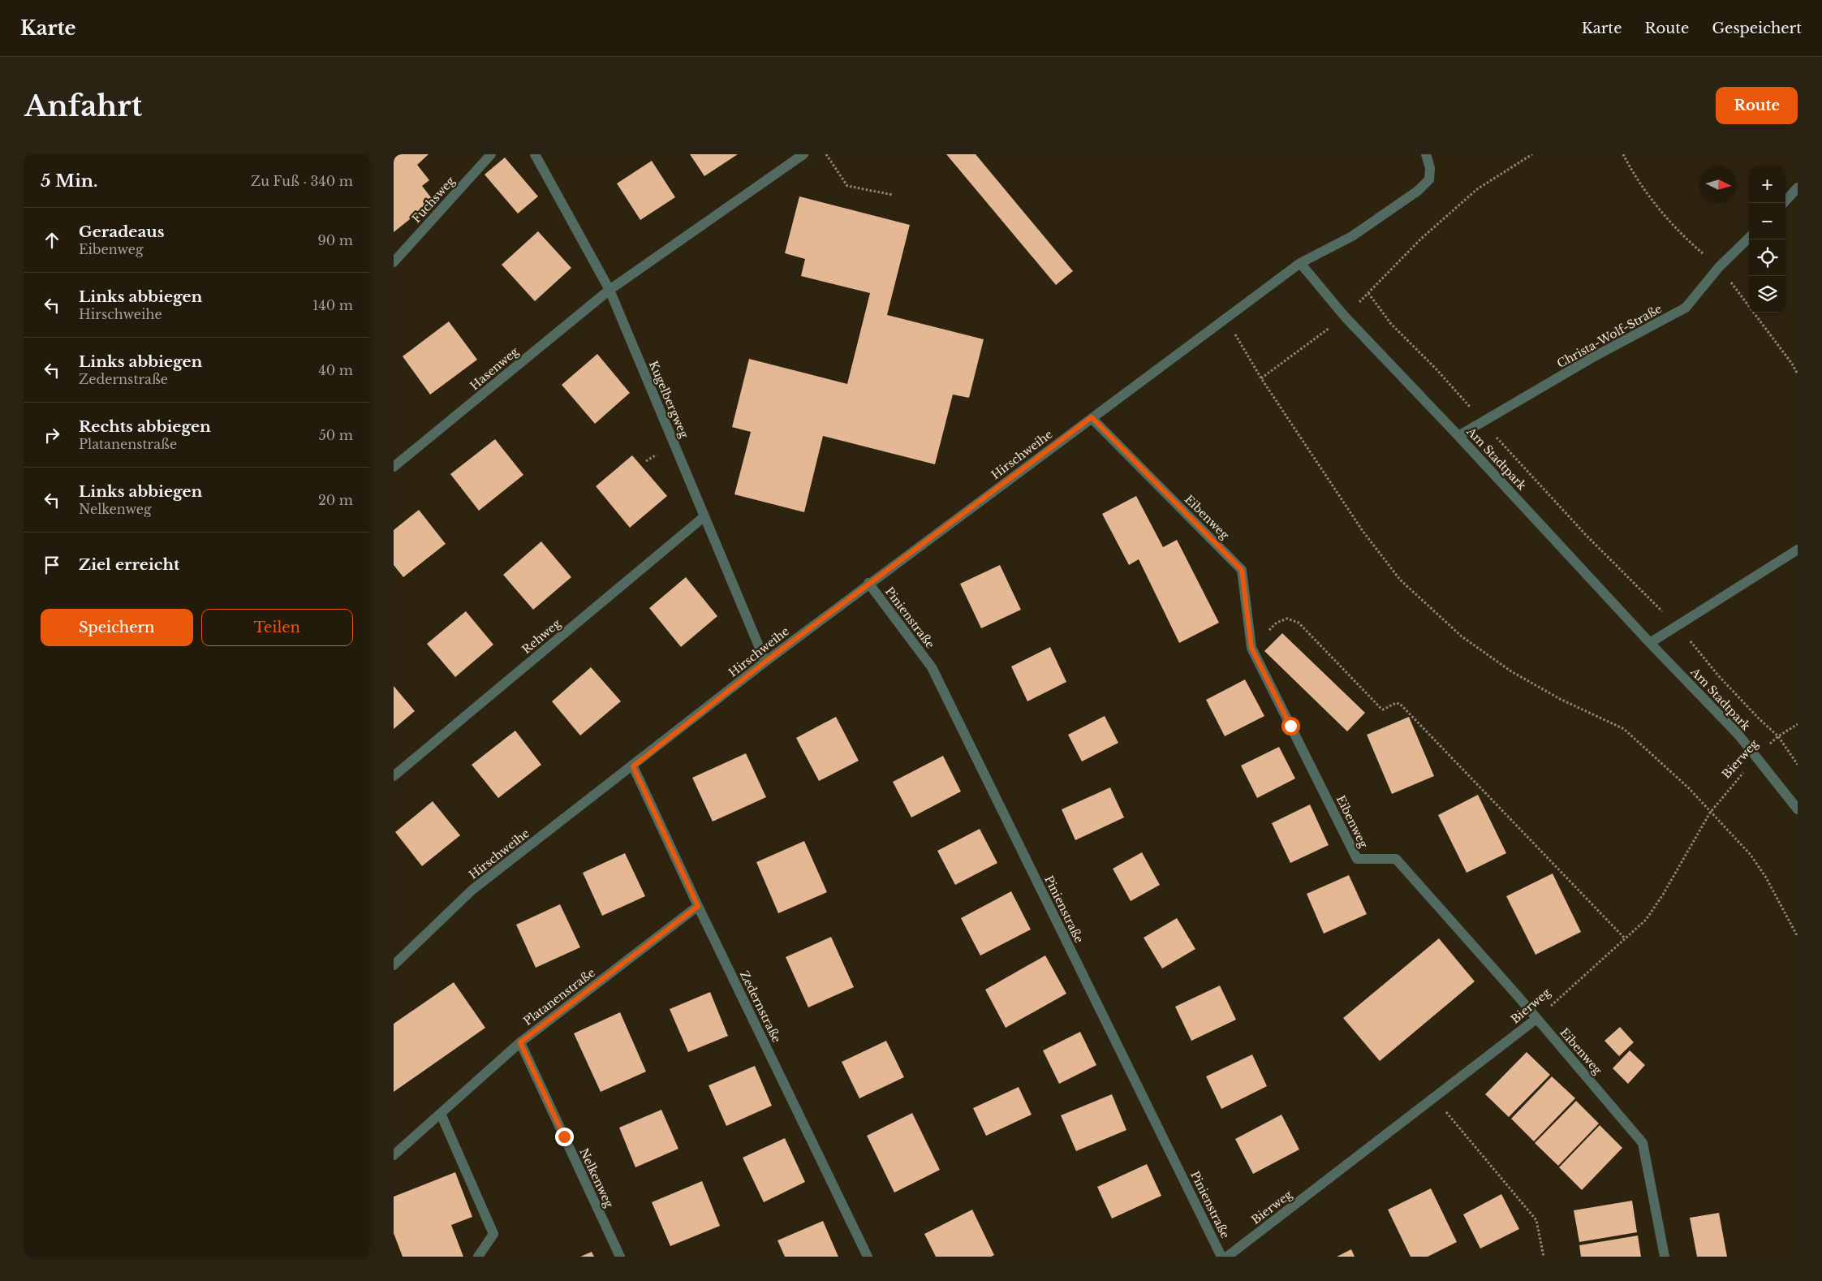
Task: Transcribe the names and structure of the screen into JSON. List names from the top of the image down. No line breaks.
{"streets":{"street":["Fuchsweg","Christa-Wolf-Straße","Hasenweg","Kugelbergweg","Hirschweihe","Am Stadtpark","Eibenweg","Pinienstraße","Rehweg","Bierweg","Platanenstraße","Zedernstraße","Nelkenweg"]},"crossings":[["Christa-Wolf-Straße","Am Stadtpark"],["Hasenweg","Kugelbergweg"],["Kugelbergweg","Hirschweihe"],["Kugelbergweg","Rehweg"],["Hirschweihe","Eibenweg"],["Hirschweihe","Pinienstraße"],["Hirschweihe","Zedernstraße"],["Am Stadtpark","Bierweg"],["Eibenweg","Bierweg"],["Platanenstraße","Zedernstraße"],["Platanenstraße","Nelkenweg"]],"north":"right","page":{"header":"Karte","nav":["Karte","Route","Gespeichert"],"buttons":["Route",["Speichern","Teilen"]],"title":"Anfahrt","heading":["5 Min.","Zu Fuß · 340 m"],"map_buttons":["+","−"],"list":[["Geradeaus","Eibenweg","90 m"],["Links abbiegen","Hirschweihe","140 m"],["Links abbiegen","Zedernstraße","40 m"],["Rechts abbiegen","Platanenstraße","50 m"],["Links abbiegen","Nelkenweg","20 m"],"Ziel erreicht"]}}
